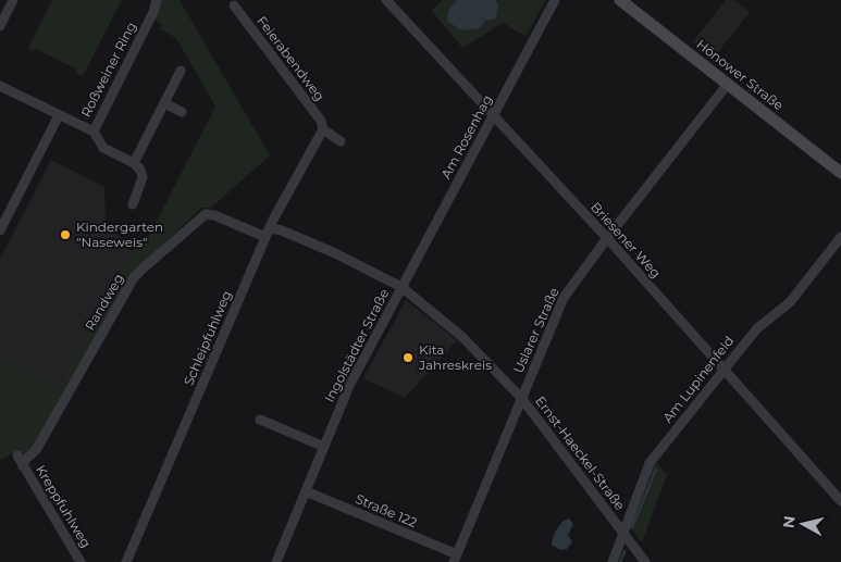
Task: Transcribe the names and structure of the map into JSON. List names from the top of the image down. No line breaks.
{"streets":{"main road":["Hönower Straße"],"street":["Feierabendweg","Roßweiner Ring","Am Rosenhag","Briesener Weg","Randweg","Uslarer Straße","Schleipfuhlweg","Ingolstädter Straße","Am Lupinenfeld","Ernst-Haeckel-Straße","Kreppfuhlweg","Straße 122"]},"crossings":[["Feierabendweg","Schleipfuhlweg"],["Hönower Straße","Uslarer Straße"],["Am Rosenhag","Briesener Weg"],["Am Rosenhag","Ingolstädter Straße"],["Am Rosenhag","Ernst-Haeckel-Straße"],["Briesener Weg","Uslarer Straße"],["Briesener Weg","Am Lupinenfeld"],["Randweg","Schleipfuhlweg"],["Randweg","Ernst-Haeckel-Straße"],["Randweg","Kreppfuhlweg"],["Uslarer Straße","Ernst-Haeckel-Straße"],["Uslarer Straße","Straße 122"],["Schleipfuhlweg","Ernst-Haeckel-Straße"],["Ingolstädter Straße","Ernst-Haeckel-Straße"],["Ingolstädter Straße","Straße 122"],["Am Lupinenfeld","Ernst-Haeckel-Straße"]],"places":["Kindergarten \"Naseweis\"","Kita Jahreskreis"],"north":"left"}
